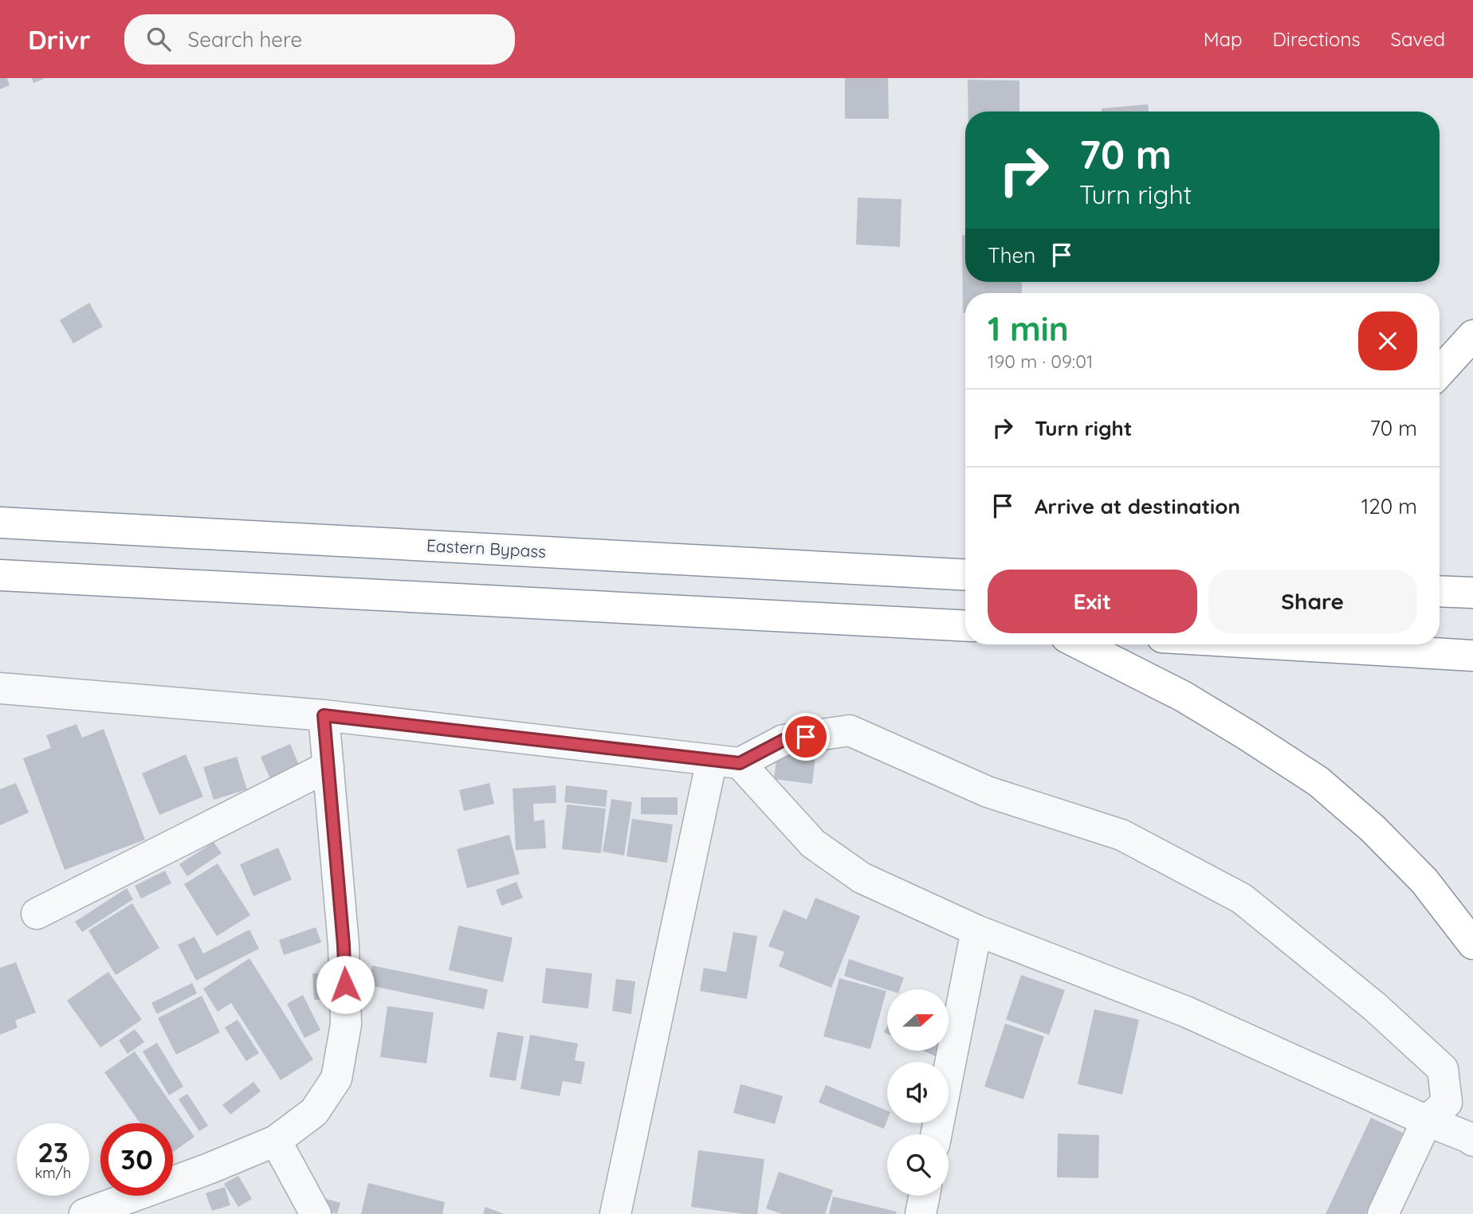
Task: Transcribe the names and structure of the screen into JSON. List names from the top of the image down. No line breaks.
{"streets":{"highway":["Eastern Bypass"]},"north":"right","page":{"header":"Drivr","search":"Search here","nav":["Map","Directions","Saved"],"turn":["70 m","Turn right"],"then":"Then","heading":["1 min","190 m · 09:01"],"list":[{"name":"Turn right","value":"70 m"},{"name":"Arrive at destination","value":"120 m"}],"buttons":["Exit","Share"],"speed":"23 km/h","limit":"30"}}
